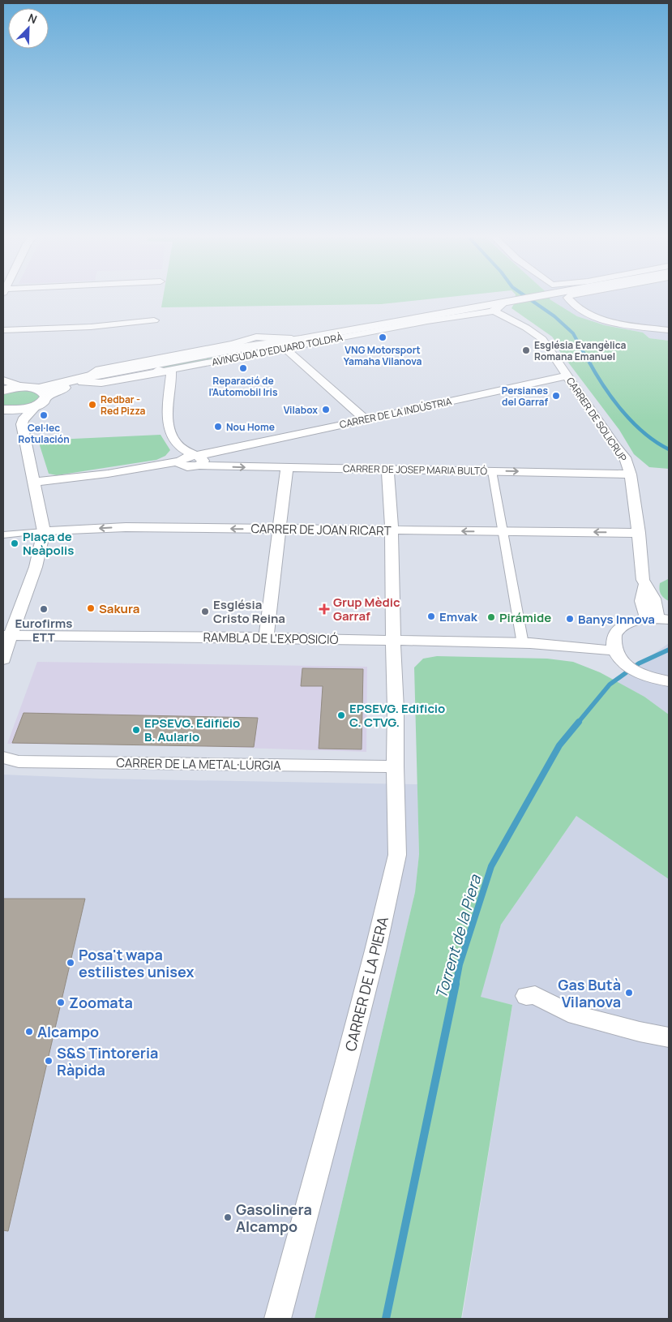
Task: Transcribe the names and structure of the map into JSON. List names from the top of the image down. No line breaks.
{"streets":{"street":["AVINGUDA D'EDUARD TOLDRÀ","CARRER DE LA INDÚSTRIA","CARRER DE SOLICRUP","CARRER DE JOSEP MARIA BULTÓ","CARRER DE JOAN RICART","RAMBLA DE L'EXPOSICIÓ","CARRER DE LA METAL·LÚRGIA","CARRER DE LA PIERA"]},"crossings":[["AVINGUDA D'EDUARD TOLDRÀ","CARRER DE SOLICRUP"],["CARRER DE LA INDÚSTRIA","CARRER DE SOLICRUP"],["CARRER DE LA INDÚSTRIA","CARRER DE JOSEP MARIA BULTÓ"],["CARRER DE SOLICRUP","CARRER DE JOSEP MARIA BULTÓ"],["CARRER DE SOLICRUP","CARRER DE JOAN RICART"],["CARRER DE JOSEP MARIA BULTÓ","CARRER DE LA PIERA"],["CARRER DE JOAN RICART","CARRER DE LA PIERA"],["RAMBLA DE L'EXPOSICIÓ","CARRER DE LA PIERA"],["CARRER DE LA METAL·LÚRGIA","CARRER DE LA PIERA"]],"one_way":["CARRER DE JOSEP MARIA BULTÓ"],"water":["Torrent de la Piera"],"places":{"other":["VNG Motorsport Yamaha Vilanova","Església Evangèlica Romana Emanuel","Reparació de l'Automobil Iris","Persianes del Garraf","Redbar - Red Pizza","Vilabox","Cel·lec Rotulación","Nou Home","Plaça de Neàpolis","Sakura","Eurofirms ETT","Església Cristo Reina","Emvak","Pirámide","Banys Innova","EPSEVG. Edificio C. CTVG.","EPSEVG. Edificio B. Aulario","Posa't wapa estilistes unisex","Gas Butà Vilanova","Zoomata","Alcampo","S&S Tintoreria Ràpida","Gasolinera Alcampo"],"health":["Grup Mèdic Garraf"]},"north":"top right"}
